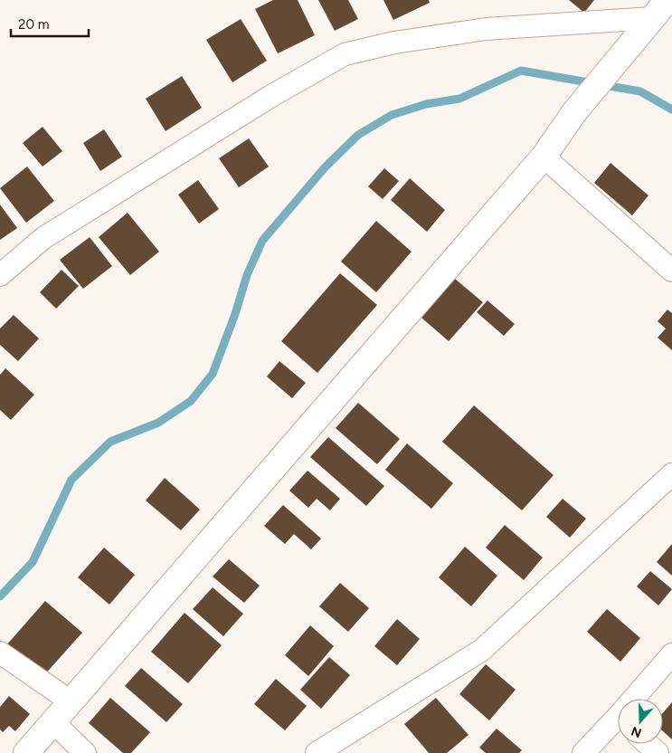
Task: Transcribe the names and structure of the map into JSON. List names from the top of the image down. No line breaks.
{"scale_bar":"20 m","north":"bottom"}
